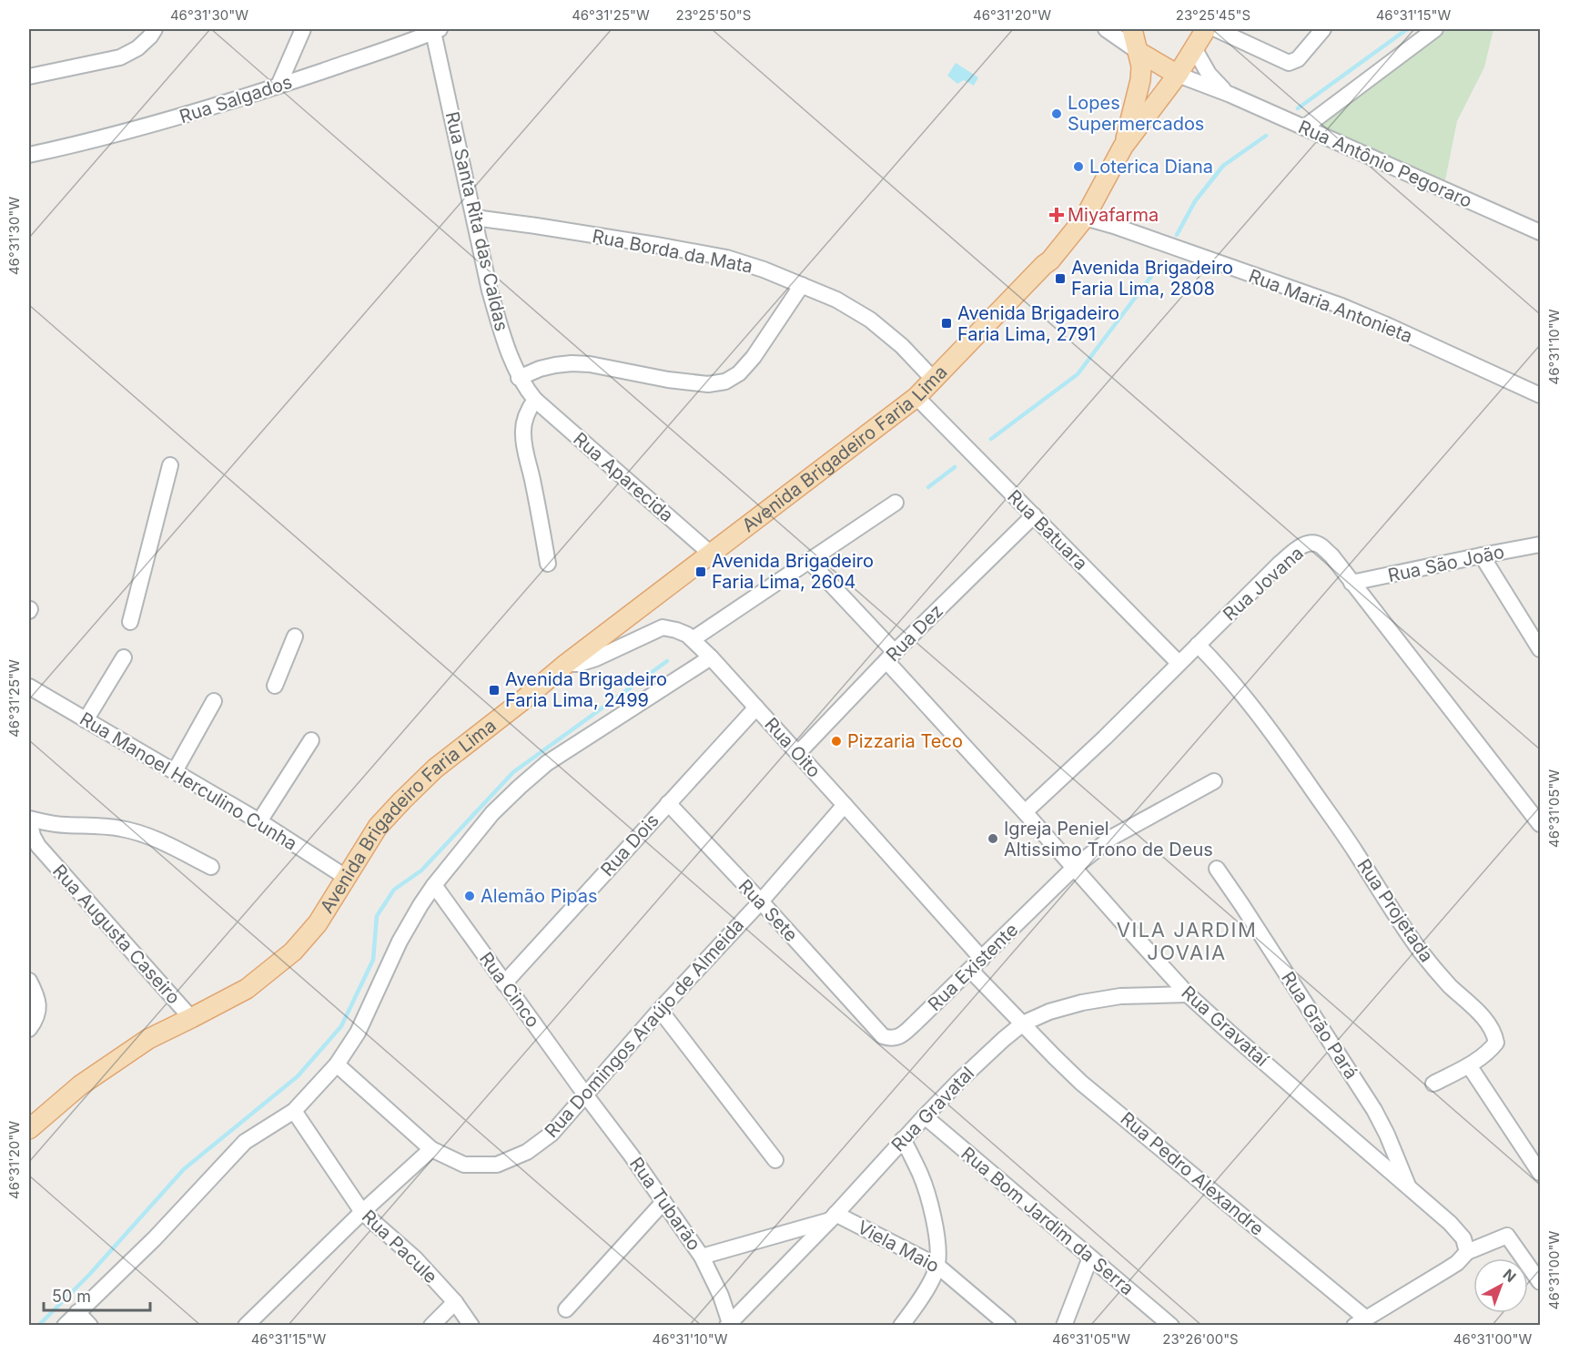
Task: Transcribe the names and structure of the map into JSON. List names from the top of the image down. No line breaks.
{"streets":{"main road":["Avenida Brigadeiro Faria Lima"],"street":["Rua Salgados","Rua Antônio Pegoraro","Rua Santa Rita das Caldas","Rua Borda da Mata","Rua Maria Antonieta","Rua Aparecida","Rua Batuara","Rua São João","Rua Jovana","Rua Dez","Rua Oito","Rua Manoel Herculino Cunha","Rua Dois","Rua Sete","Rua Projetada","Rua Augusta Caseiro","Rua Existente","Rua Cinco","Rua Grão Pará","Rua Gravataí","Rua Domingos Araújo de Almeida","Rua Gravatal","Rua Pedro Alexandre","Rua Tubarão","Rua Bom Jardim da Serra","Rua Pacule","Viela Maio"]},"crossings":[["Rua Salgados","Rua Santa Rita das Caldas"],["Rua Antônio Pegoraro","Avenida Brigadeiro Faria Lima"],["Rua Santa Rita das Caldas","Rua Borda da Mata"],["Rua Santa Rita das Caldas","Rua Aparecida"],["Rua Borda da Mata","Avenida Brigadeiro Faria Lima"],["Rua Maria Antonieta","Avenida Brigadeiro Faria Lima"],["Avenida Brigadeiro Faria Lima","Rua Aparecida"],["Avenida Brigadeiro Faria Lima","Rua Batuara"],["Avenida Brigadeiro Faria Lima","Rua Oito"],["Avenida Brigadeiro Faria Lima","Rua Manoel Herculino Cunha"],["Avenida Brigadeiro Faria Lima","Rua Augusta Caseiro"],["Rua Batuara","Rua Jovana"],["Rua Batuara","Rua Dez"],["Rua São João","Rua Jovana"],["Rua Jovana","Rua Projetada"],["Rua Jovana","Rua Gravataí"],["Rua Dez","Rua Oito"],["Rua Dez","Rua Gravataí"],["Rua Oito","Rua Dois"],["Rua Oito","Rua Existente"],["Rua Oito","Rua Domingos Araújo de Almeida"],["Rua Dois","Rua Sete"],["Rua Dois","Rua Cinco"],["Rua Sete","Rua Existente"],["Rua Sete","Rua Domingos Araújo de Almeida"],["Rua Existente","Rua Gravataí"],["Rua Cinco","Rua Domingos Araújo de Almeida"],["Rua Cinco","Rua Tubarão"],["Rua Grão Pará","Rua Gravataí"],["Rua Gravataí","Rua Gravatal"],["Rua Domingos Araújo de Almeida","Rua Tubarão"],["Rua Gravatal","Rua Pedro Alexandre"],["Rua Gravatal","Rua Tubarão"],["Rua Gravatal","Rua Bom Jardim da Serra"],["Rua Gravatal","Viela Maio"]],"districts":["VILA JARDIM JOVAIA"],"places":{"other":["Lopes Supermercados","Loterica Diana","Pizzaria Teco","Igreja Peniel Altissimo Trono de Deus","Alemão Pipas"],"health":["Miyafarma"],"transit":["Avenida Brigadeiro Faria Lima, 2808","Avenida Brigadeiro Faria Lima, 2791","Avenida Brigadeiro Faria Lima, 2604","Avenida Brigadeiro Faria Lima, 2499"]},"scale_bar":"50 m","north":"top right","coordinates":["46°31'30\"W","46°31'25\"W","23°25'50\"S","46°31'20\"W","23°25'45\"S","46°31'15\"W","46°31'10\"W","46°31'05\"W","46°31'00\"W","23°26'00\"S"]}
